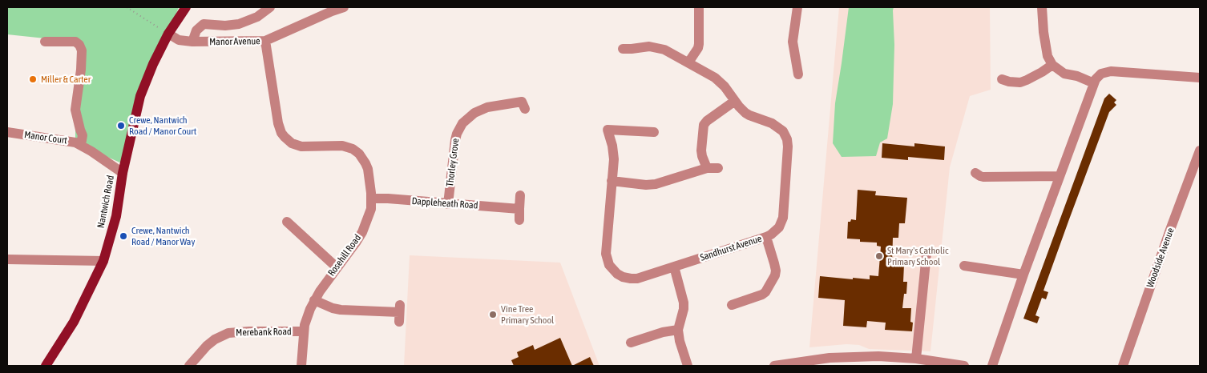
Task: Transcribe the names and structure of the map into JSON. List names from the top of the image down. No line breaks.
{"streets":{"main road":["Nantwich Road"],"street":["Manor Avenue","Manor Court","Thorley Grove","Dappleheath Road","Sandhurst Avenue","Rosehill Road","Woodside Avenue","Merebank Road"]},"crossings":[["Manor Avenue","Nantwich Road"],["Manor Avenue","Rosehill Road"],["Manor Court","Nantwich Road"],["Thorley Grove","Dappleheath Road"],["Dappleheath Road","Rosehill Road"],["Rosehill Road","Merebank Road"]],"places":["Miller & Carter","Crewe, Nantwich Road / Manor Court","Crewe, Nantwich Road / Manor Way","St Mary's Catholic Primary School","Vine Tree Primary School"]}
